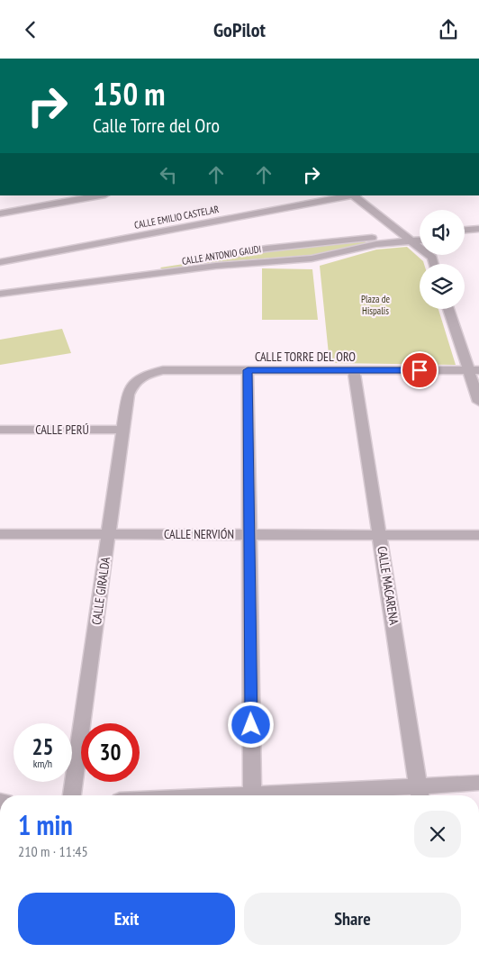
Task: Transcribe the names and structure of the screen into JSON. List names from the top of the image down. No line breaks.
{"streets":{"street":["CALLE EMILIO CASTELAR","CALLE ANTONIO GAUDI","CALLE TORRE DEL ORO","CALLE PERÚ","CALLE NERVIÓN","CALLE MACARENA","CALLE GIRALDA"]},"crossings":[["CALLE TORRE DEL ORO","CALLE MACARENA"],["CALLE TORRE DEL ORO","CALLE GIRALDA"],["CALLE PERÚ","CALLE GIRALDA"],["CALLE NERVIÓN","CALLE MACARENA"],["CALLE NERVIÓN","CALLE GIRALDA"]],"parks":["Plaza de Hispalis"],"page":{"header":"GoPilot","turn":["150 m","Calle Torre del Oro"],"speed":"25 km/h","limit":"30","heading":["1 min","210 m · 11:45"],"buttons":["Exit","Share"]}}
